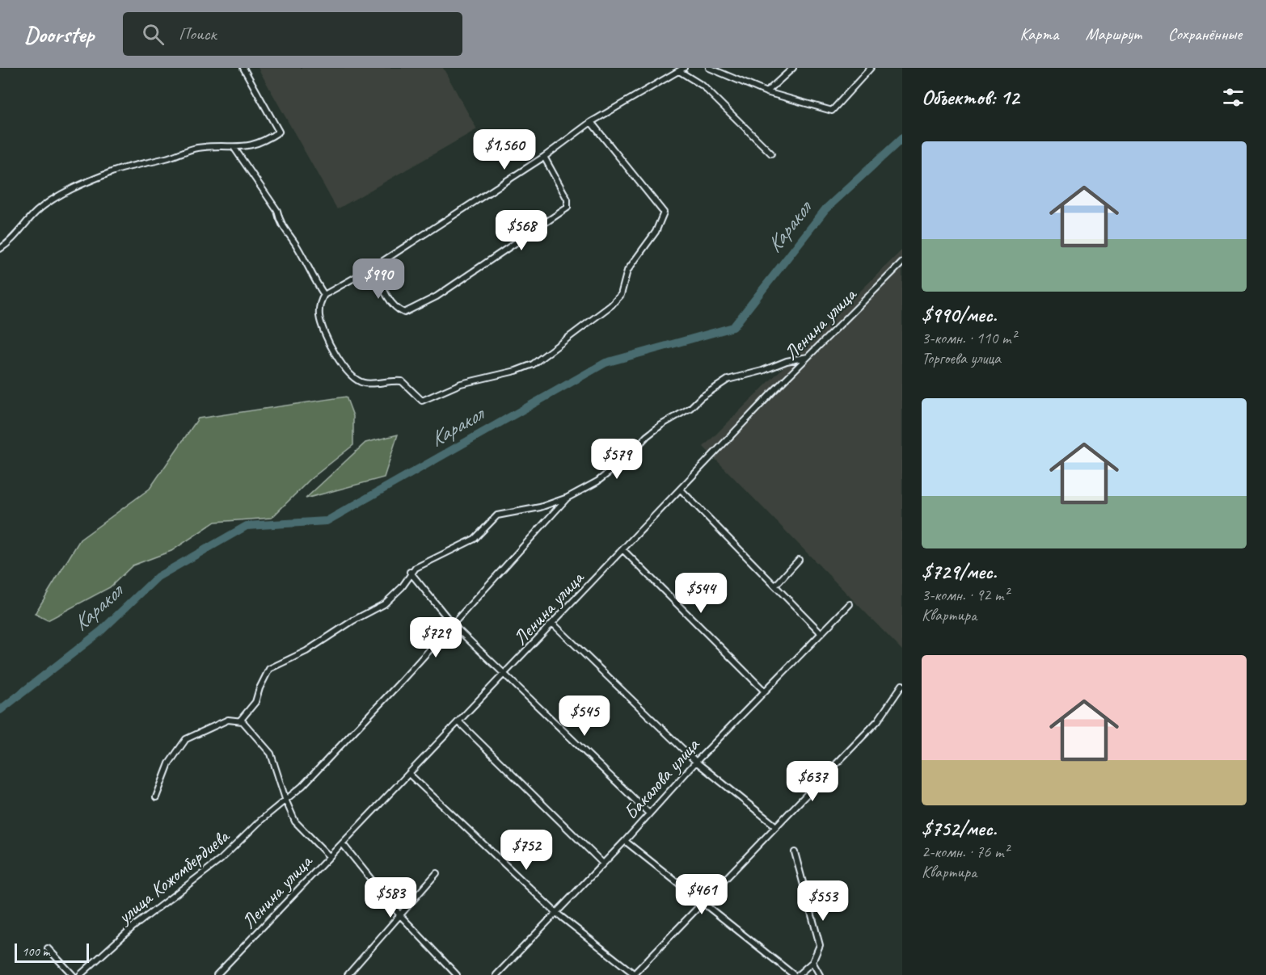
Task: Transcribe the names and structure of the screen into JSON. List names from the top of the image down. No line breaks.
{"streets":{"street":["Ленина улица","Бакалова улица","улица Кожомбердиева"]},"water":["Каракол"],"scale_bar":"100 m","page":{"header":"Doorstep","search":"Поиск","nav":["Карта","Маршрут","Сохранённые"],"heading":"Объектов: 12","list":[{"name":"$990/мес.","note":"3-комн. · 110 m² · Торгоева улица"},{"name":"$729/мес.","note":"3-комн. · 92 m² · Квартира"},{"name":"$752/мес.","note":"2-комн. · 76 m² · Квартира"}],"price":["$1,560","$568","$990","$579","$544","$729","$545","$637","$752","$461","$583","$553"],"scale":"100 m"}}
